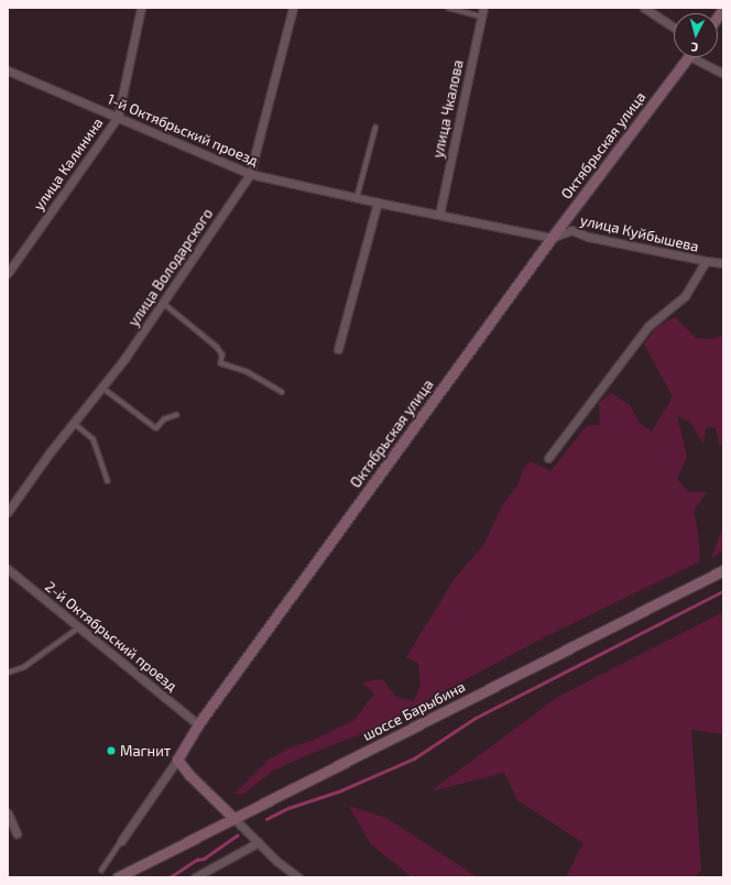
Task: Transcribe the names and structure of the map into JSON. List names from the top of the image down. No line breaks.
{"streets":{"street":["улица Чкалова","1-й Октябрьский проезд","Октябрьская улица","улица Калинина","улица Куйбышева","улица Володарского","2-й Октябрьский проезд","шоссе Барыбина"]},"crossings":[["улица Чкалова","1-й Октябрьский проезд"],["1-й Октябрьский проезд","Октябрьская улица"],["1-й Октябрьский проезд","улица Калинина"],["1-й Октябрьский проезд","улица Куйбышева"],["1-й Октябрьский проезд","улица Володарского"],["Октябрьская улица","улица Куйбышева"],["Октябрьская улица","2-й Октябрьский проезд"]],"places":["Магнит"],"north":"bottom"}
